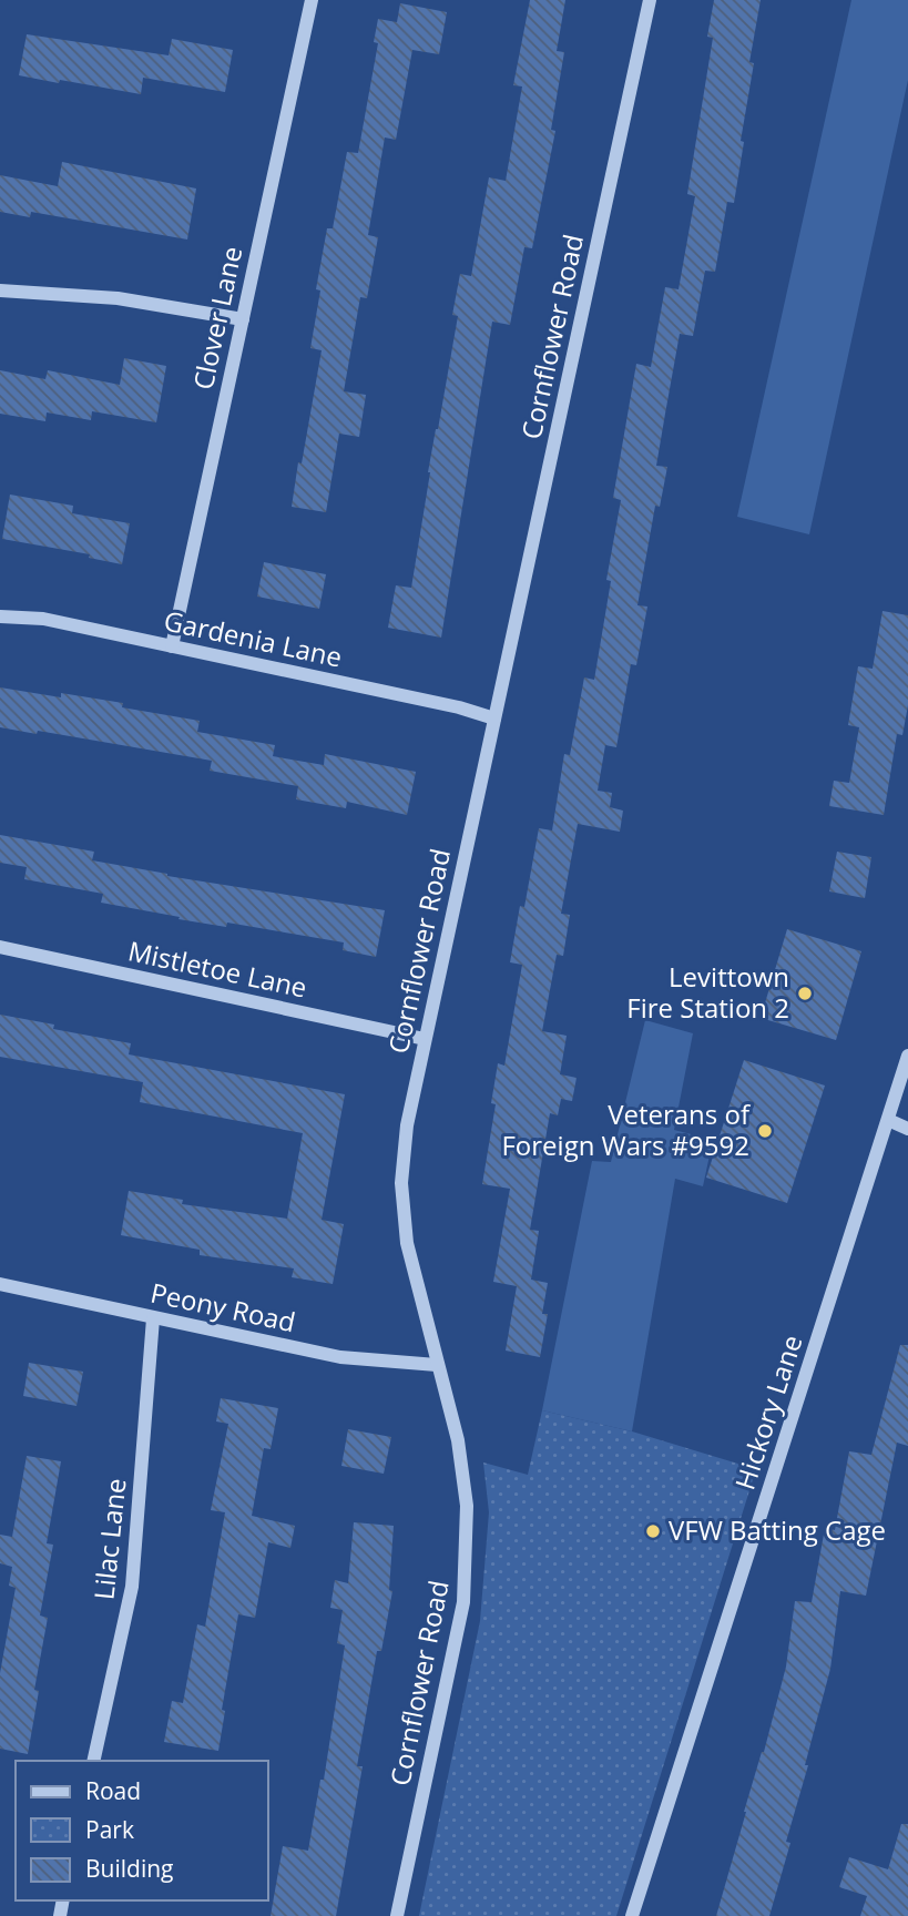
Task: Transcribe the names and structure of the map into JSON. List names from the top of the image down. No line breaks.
{"streets":{"street":["Clover Lane","Cornflower Road","Gardenia Lane","Mistletoe Lane","Peony Road","Hickory Lane","Lilac Lane"]},"crossings":[["Clover Lane","Gardenia Lane"],["Cornflower Road","Gardenia Lane"],["Cornflower Road","Mistletoe Lane"],["Cornflower Road","Peony Road"],["Peony Road","Lilac Lane"]],"places":["Levittown Fire Station 2","Veterans of Foreign Wars #9592","VFW Batting Cage"],"legend":["Road","Park","Building"]}
